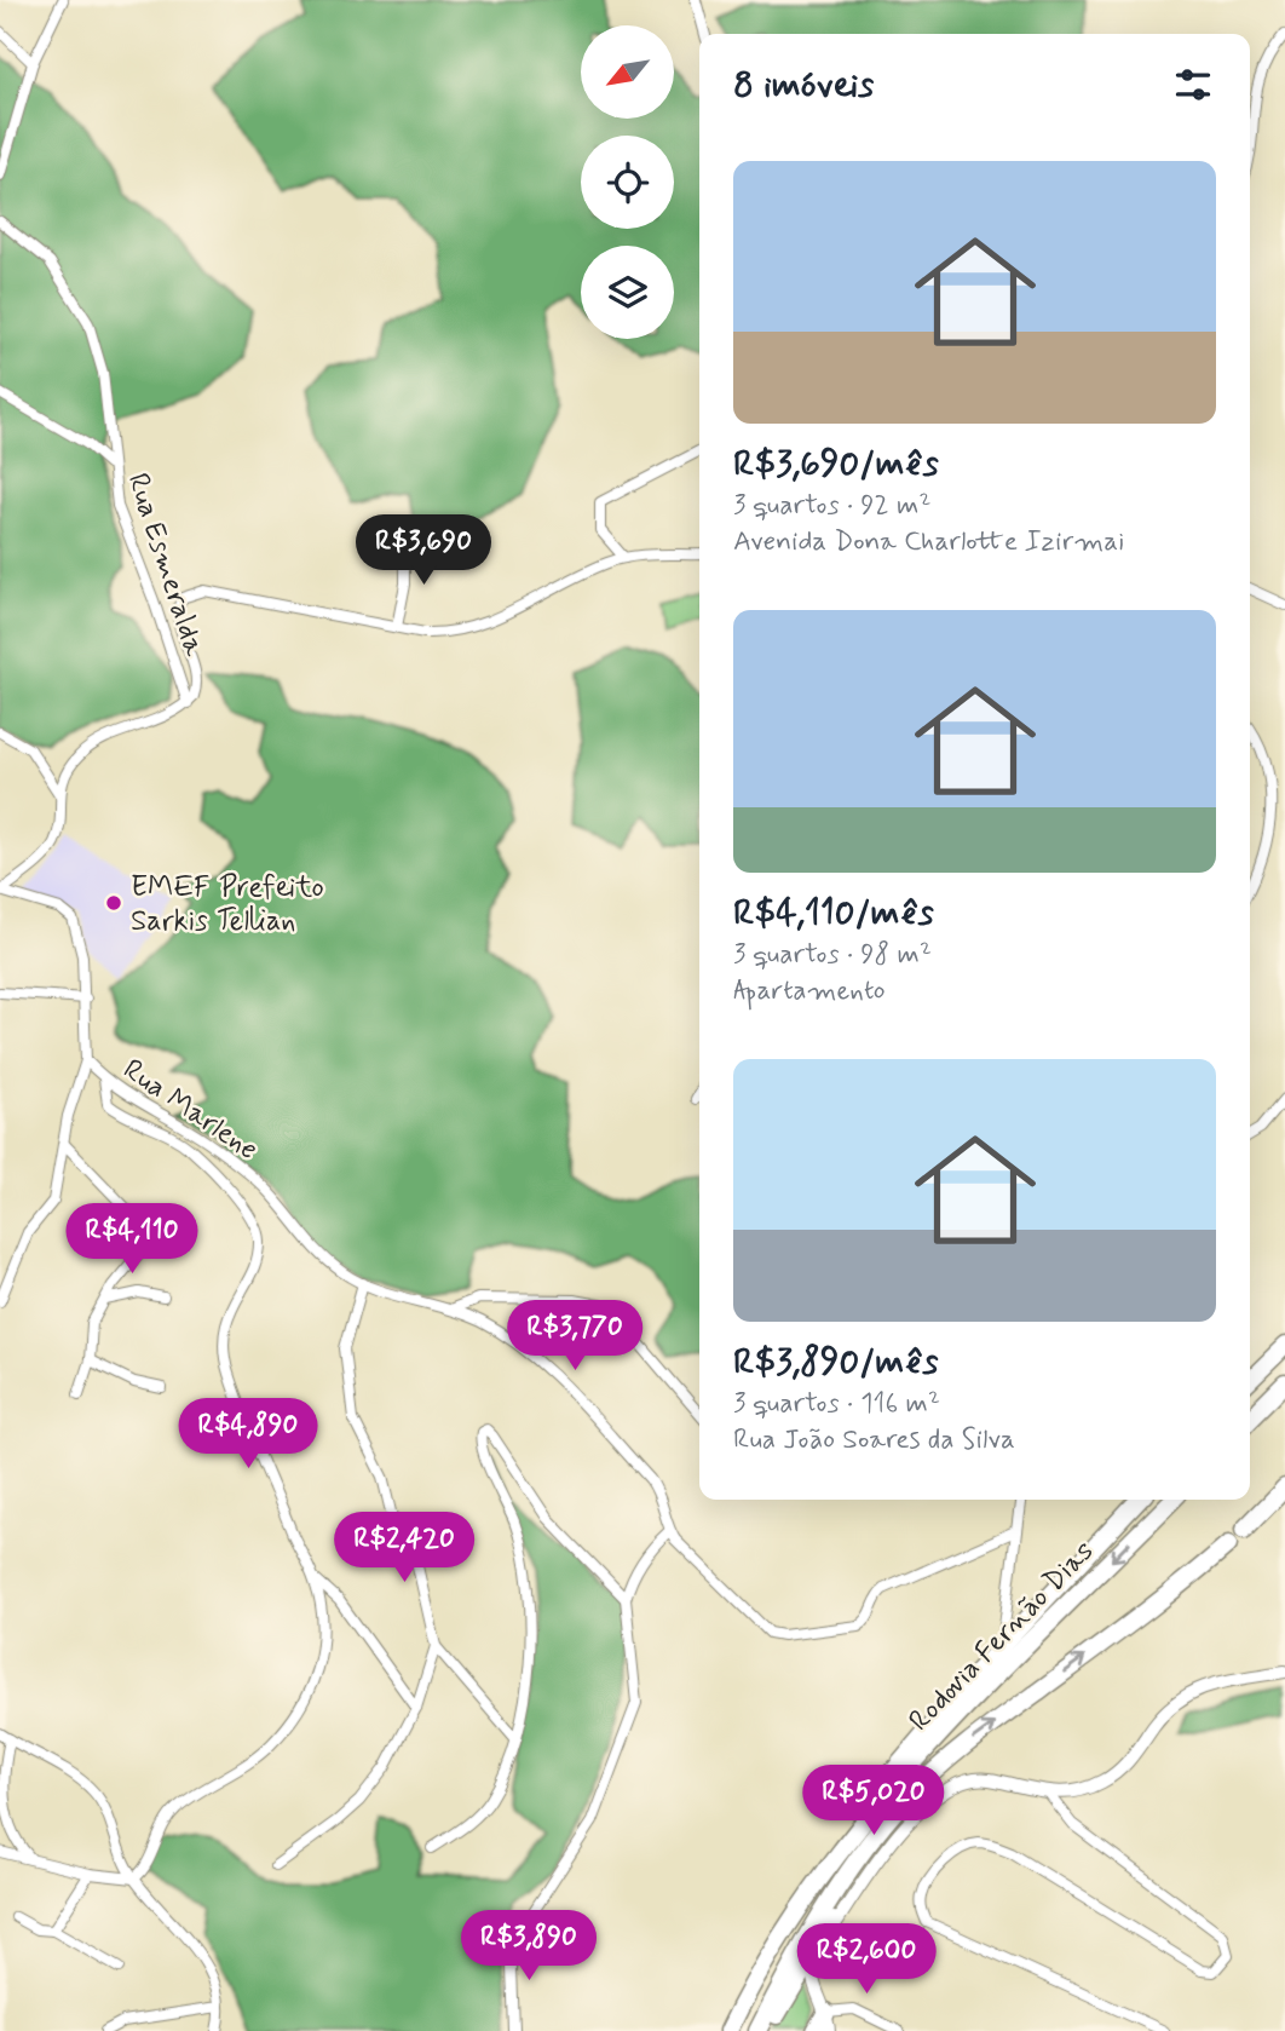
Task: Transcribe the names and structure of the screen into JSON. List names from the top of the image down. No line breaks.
{"streets":{"highway":["Rodovia Fernão Dias"],"street":["Rua Esmeralda","Rua Marlene"]},"places":["EMEF Prefeito Sarkis Tellian"],"north":"bottom left","page":{"heading":"8 imóveis","list":[{"name":"R$3,690/mês","note":"3 quartos · 92 m² · Avenida Dona Charlotte Izirmai"},{"name":"R$4,110/mês","note":"3 quartos · 98 m² · Apartamento"},{"name":"R$3,890/mês","note":"3 quartos · 116 m² · Rua João Soares da Silva"}],"price":["R$3,690","R$4,110","R$3,770","R$4,890","R$2,420","R$5,020","R$3,890","R$2,600"]}}
